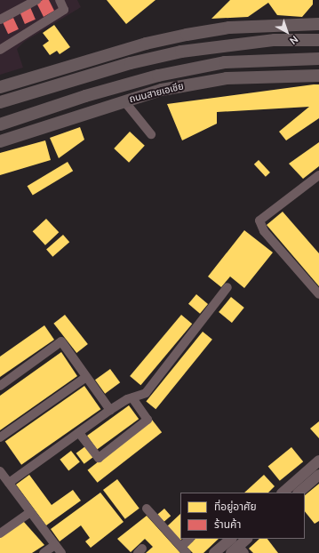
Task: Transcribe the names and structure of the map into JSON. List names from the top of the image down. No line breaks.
{"streets":{"highway":["ถนนสายเอเชีย"]},"legend":["ที่อยู่อาศัย","ร้านค้า"],"north":"bottom right"}
